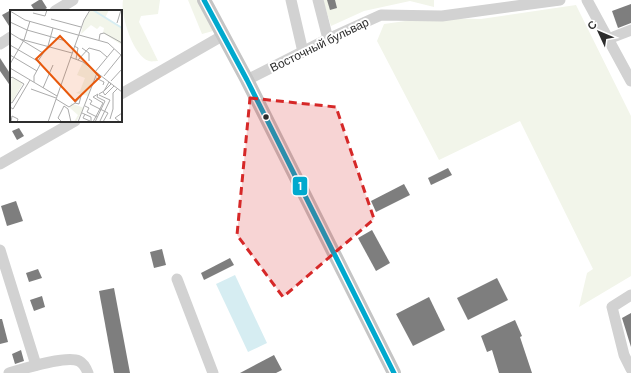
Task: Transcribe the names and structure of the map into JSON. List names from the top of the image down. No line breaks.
{"streets":{"street":["Восточный бульвар"]},"lines":["transit line 1"],"north":"top left"}
